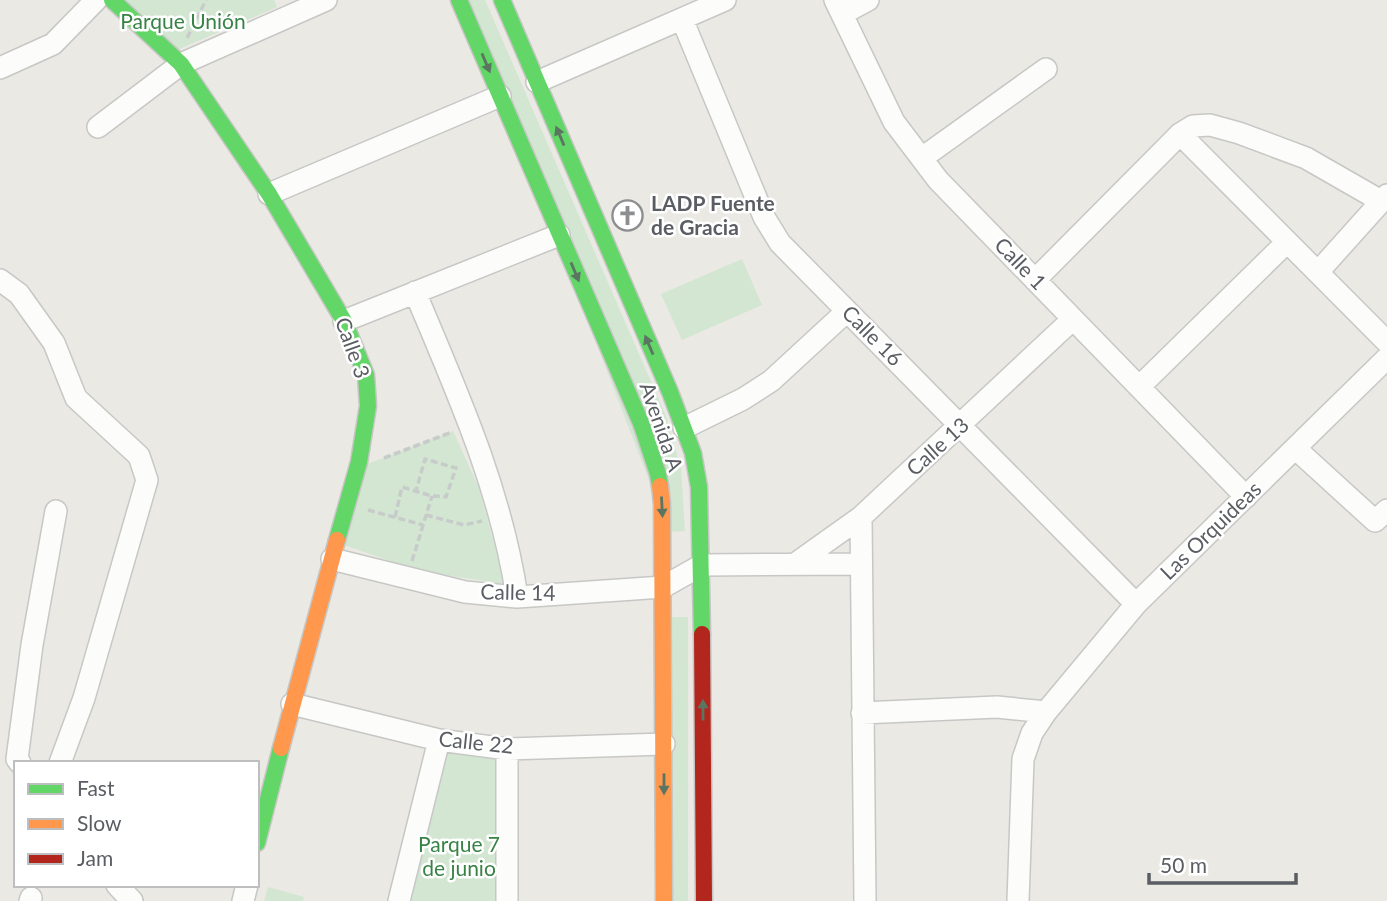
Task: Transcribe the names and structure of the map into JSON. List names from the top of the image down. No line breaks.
{"streets":{"main road":["Calle 3","Avenida A"],"street":["Calle 1","Calle 16","Calle 13","Las Orquideas","Calle 14","Calle 22"]},"crossings":[["Calle 1","Calle 13"],["Calle 1","Las Orquideas"],["Calle 16","Calle 13"],["Calle 16","Las Orquideas"],["Calle 3","Calle 14"],["Calle 3","Calle 22"],["Avenida A","Calle 14"],["Avenida A","Calle 22"]],"parks":["Parque Unión","Parque 7 de junio"],"places":{"church":["LADP Fuente de Gracia"]},"legend":["Fast","Slow","Jam"],"scale_bar":"50 m"}
